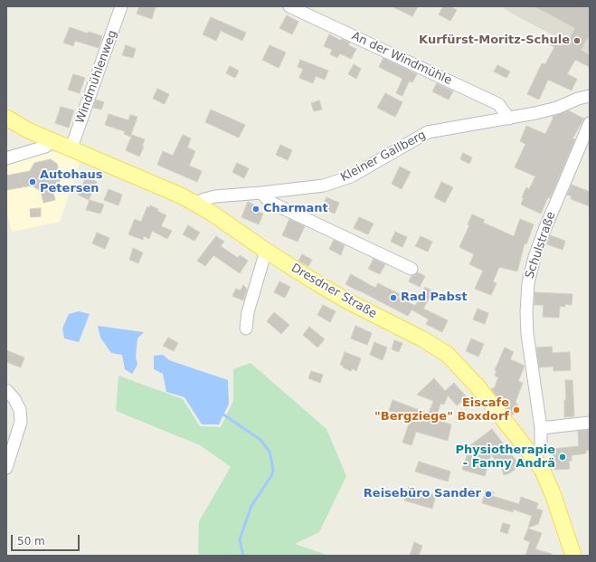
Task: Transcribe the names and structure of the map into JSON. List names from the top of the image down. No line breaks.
{"streets":{"main road":["Dresdner Straße"],"street":["An der Windmühle","Windmühlenweg","Kleiner Gallberg","Schulstraße"]},"crossings":[["An der Windmühle","Kleiner Gallberg"],["Windmühlenweg","Dresdner Straße"],["Kleiner Gallberg","Dresdner Straße"],["Schulstraße","Dresdner Straße"]],"places":["Kurfürst-Moritz-Schule","Autohaus Petersen","Charmant","Rad Pabst","Eiscafe \"Bergziege\" Boxdorf","Physiotherapie - Fanny Andrä","Reisebüro Sander"],"scale_bar":"50 m"}
